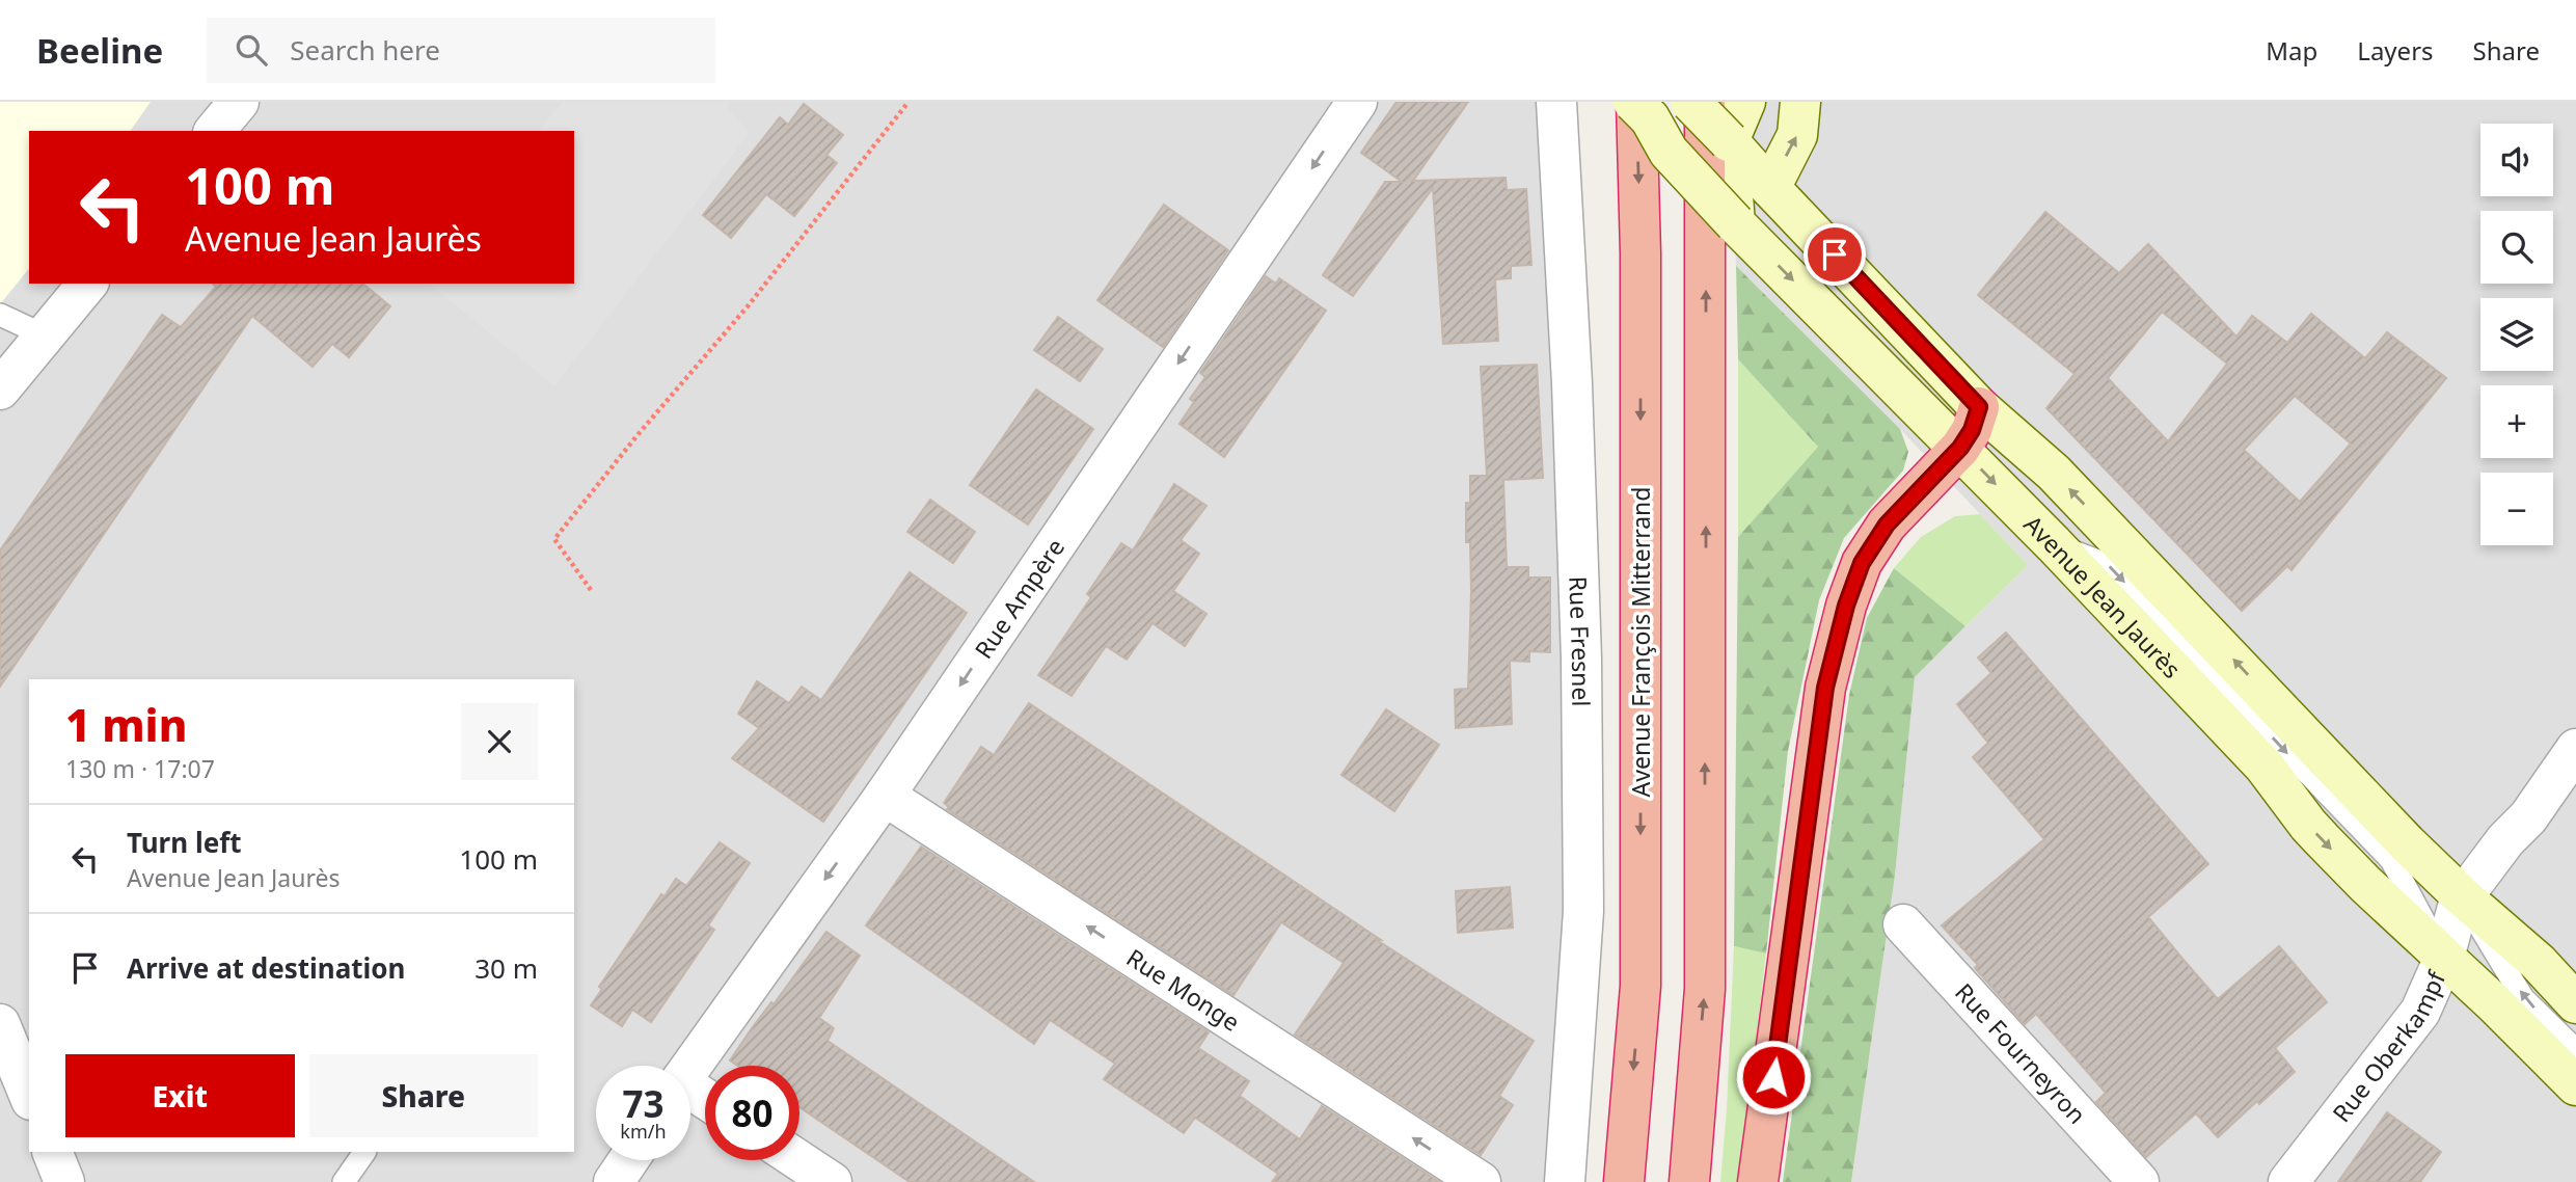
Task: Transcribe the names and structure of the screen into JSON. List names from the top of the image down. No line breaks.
{"streets":{"highway":["Avenue François Mitterrand"],"main road":["Avenue Jean Jaurès"],"street":["Rue Ampère","Rue Fresnel","Rue Monge","Rue Oberkampf","Rue Fourneyron"]},"crossings":[["Avenue Jean Jaurès","Avenue François Mitterrand"],["Avenue Jean Jaurès","Rue Oberkampf"],["Rue Ampère","Rue Monge"]],"one_way":["Rue Ampère","Rue Monge"],"page":{"header":"Beeline","search":"Search here","nav":["Map","Layers","Share"],"map_buttons":["+","−"],"turn":["100 m","Avenue Jean Jaurès"],"heading":["1 min","130 m · 17:07"],"list":[{"name":"Turn left","note":"Avenue Jean Jaurès","value":"100 m"},{"name":"Arrive at destination","value":"30 m"}],"buttons":["Exit","Share"],"speed":"73 km/h","limit":"80"}}
